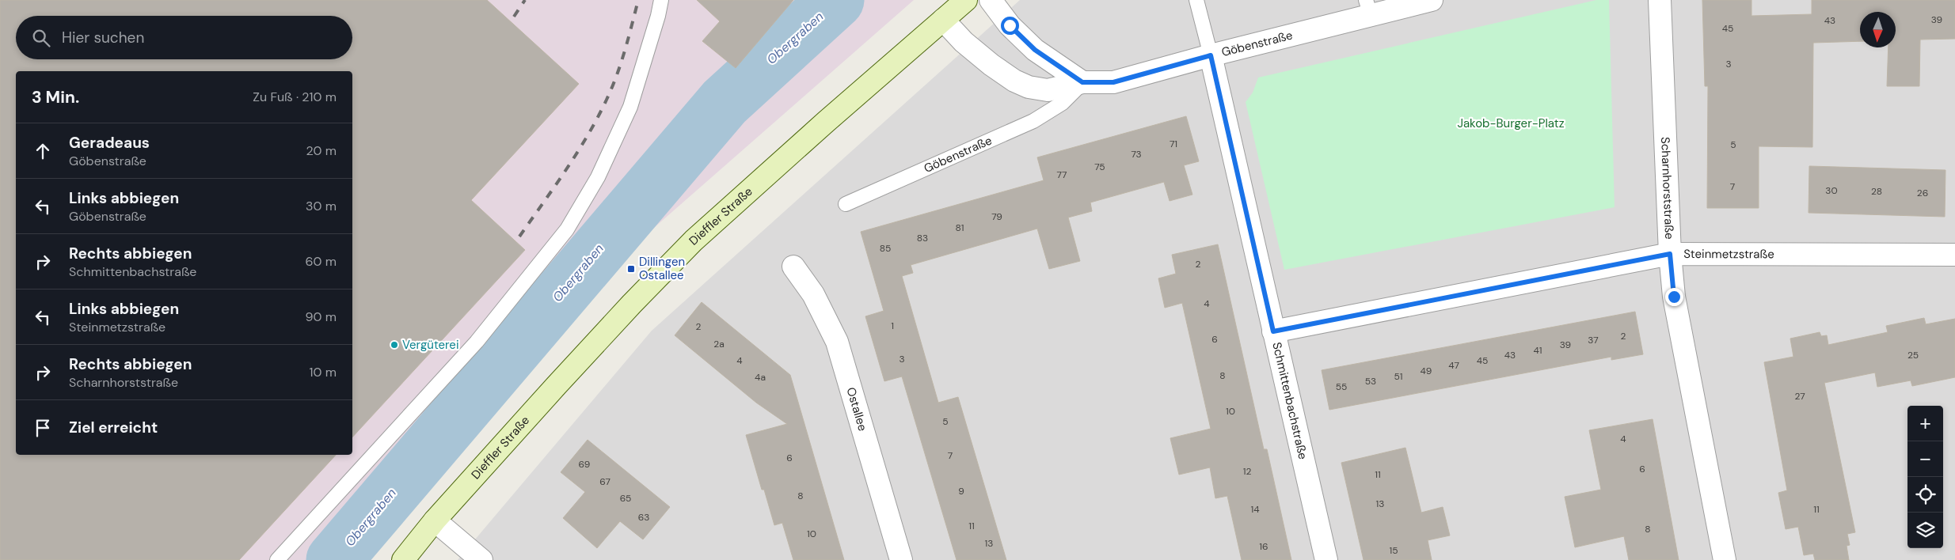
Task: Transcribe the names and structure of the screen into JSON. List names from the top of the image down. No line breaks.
{"streets":{"main road":["Dieffler Straße"],"street":["Göbenstraße","Scharnhorststraße","Steinmetzstraße","Schmittenbachstraße","Ostallee"]},"crossings":[["Göbenstraße","Dieffler Straße"],["Göbenstraße","Schmittenbachstraße"],["Scharnhorststraße","Steinmetzstraße"],["Steinmetzstraße","Schmittenbachstraße"]],"water":["Obergraben"],"parks":["Jakob-Burger-Platz"],"places":{"transit":["Dillingen Ostallee"],"other":["Vergüterei"]},"house_numbers":["39","43","45","3","71","5","73","75","77","7","30","28","26","79","81","83","85","2","4","1","2","2","6","37","2a","39","41","43","25","3","4","45","47","49","8","51","4a","53","55","27","10","5","4","7","6","69","6","12","11","67","9","8","65","13","14","11","63","11","8","10","13","16","15"],"north":"bottom","page":{"search":"Hier suchen","heading":["3 Min.","Zu Fuß · 210 m"],"list":[["Geradeaus","Göbenstraße","20 m"],["Links abbiegen","Göbenstraße","30 m"],["Rechts abbiegen","Schmittenbachstraße","60 m"],["Links abbiegen","Steinmetzstraße","90 m"],["Rechts abbiegen","Scharnhorststraße","10 m"],"Ziel erreicht"],"map_buttons":["+","−"]}}
